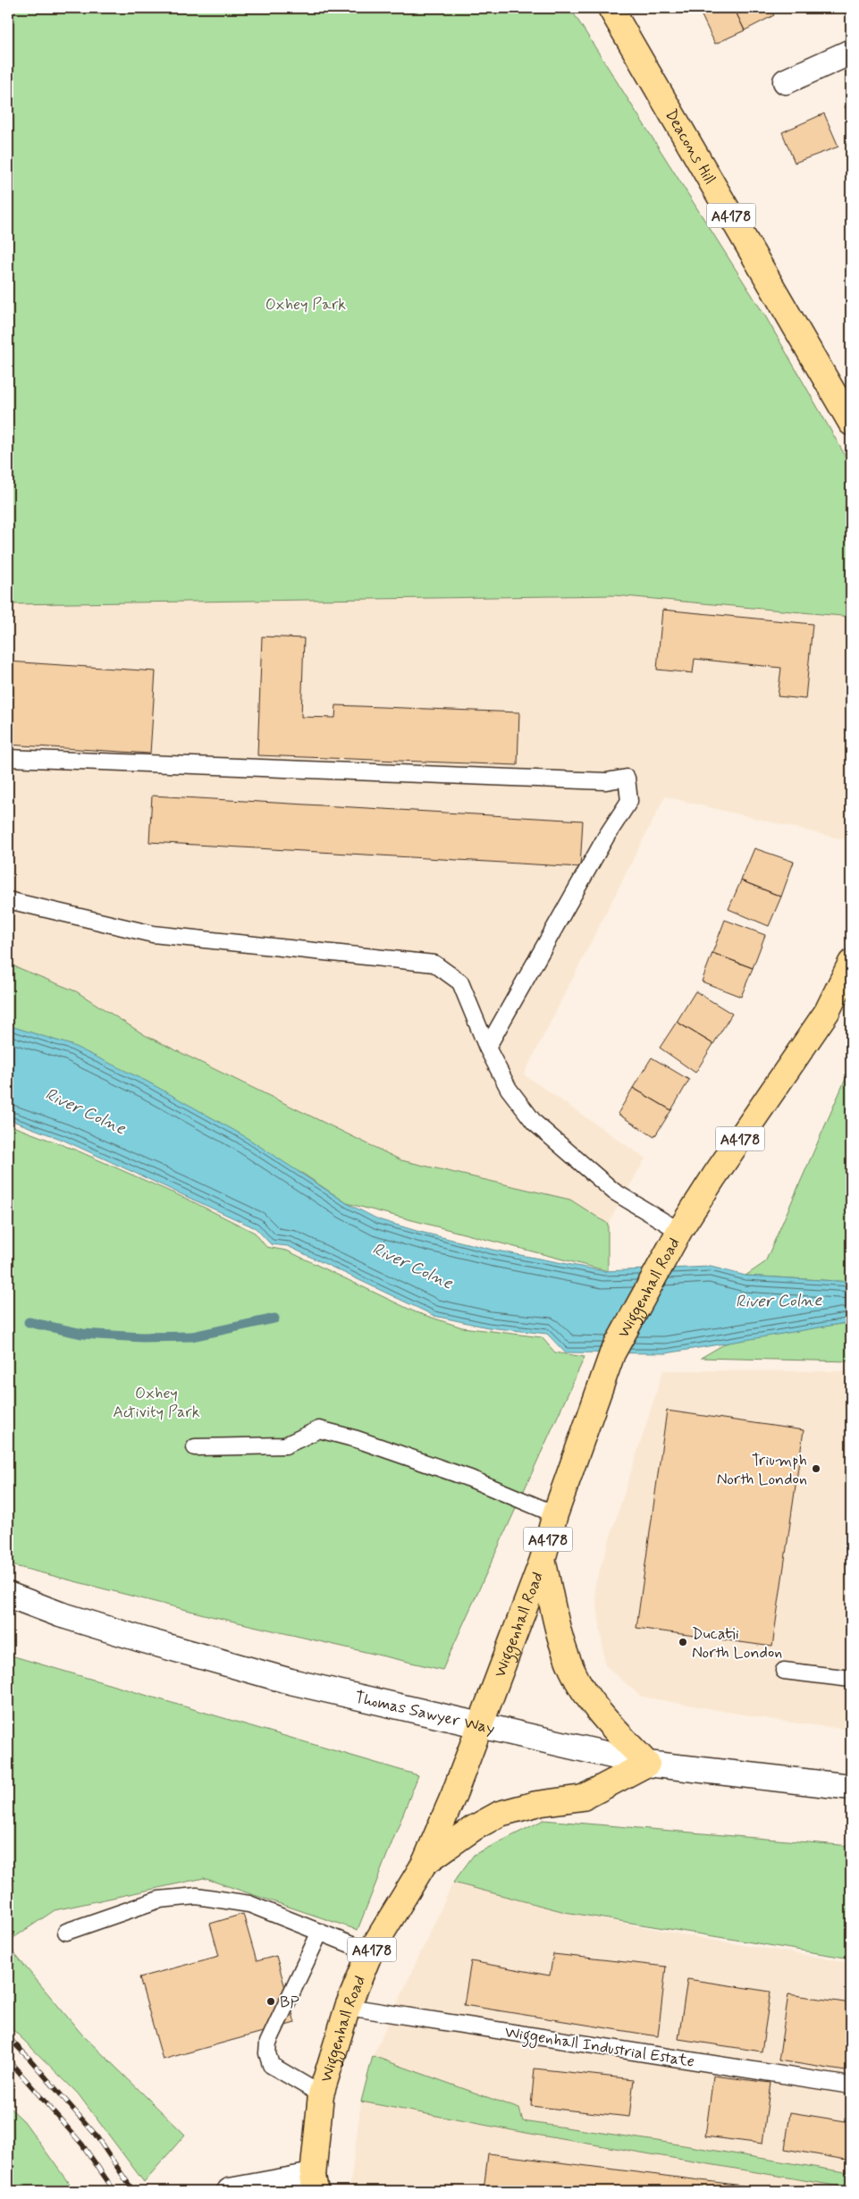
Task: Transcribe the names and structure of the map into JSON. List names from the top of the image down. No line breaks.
{"streets":{"main road":["Deacons Hill","A4178","Wiggenhall Road"],"street":["Thomas Sawyer Way"],"lane":["Wiggenhall Industrial Estate"]},"crossings":[["Wiggenhall Road","Thomas Sawyer Way"],["Wiggenhall Road","Wiggenhall Industrial Estate"]],"water":["River Colne"],"parks":["Oxhey Park","Oxhey Activity Park"],"places":["Triumph North London","Ducatii North London","BP"]}
